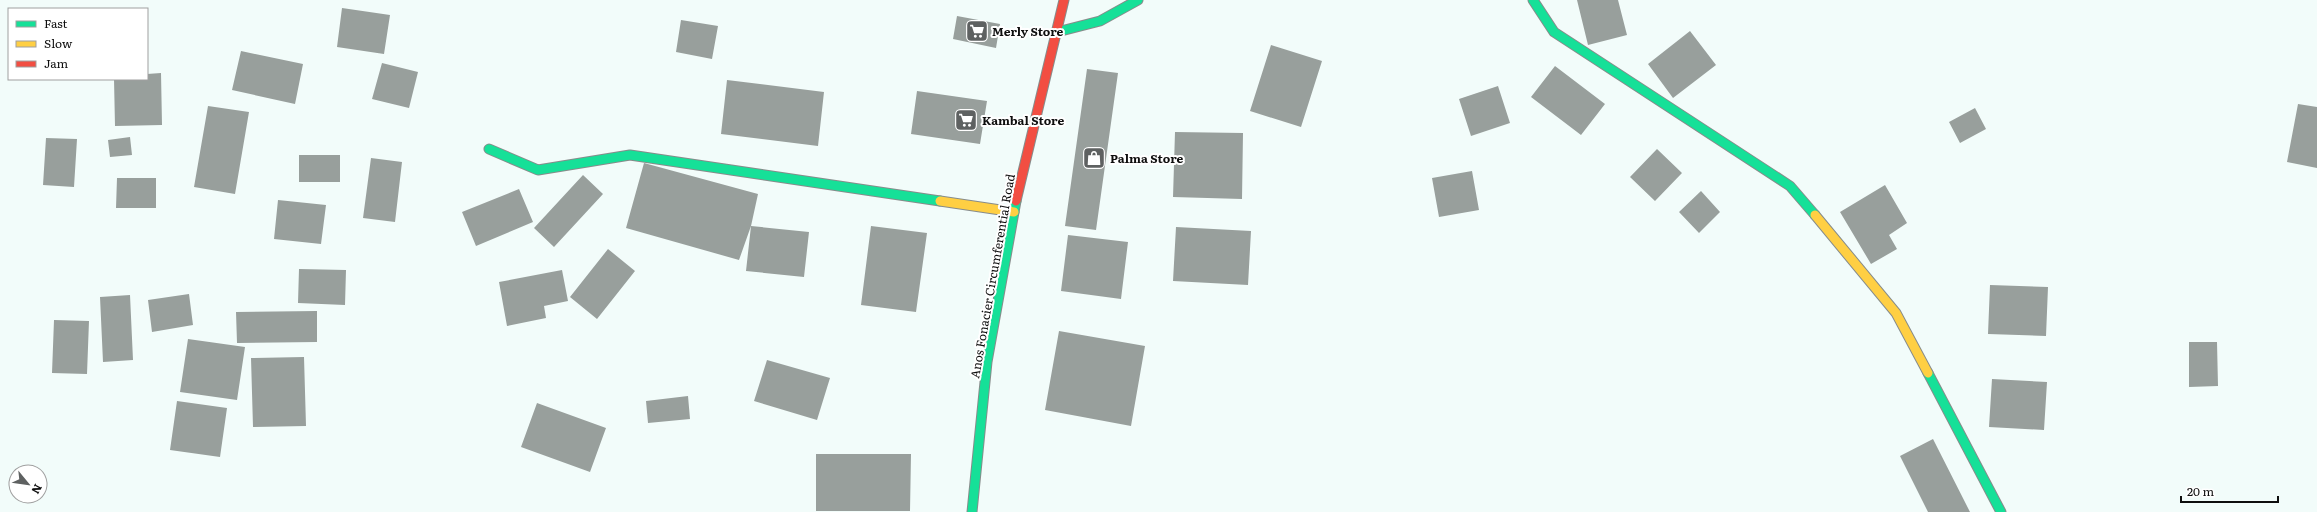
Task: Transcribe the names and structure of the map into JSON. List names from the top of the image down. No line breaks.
{"streets":{"street":["Anos Fonacier Circumferential Road"]},"places":{"supermarket":["Merly Store","Kambal Store"],"shop":["Palma Store"]},"legend":["Fast","Slow","Jam"],"scale_bar":"20 m","north":"bottom right"}
